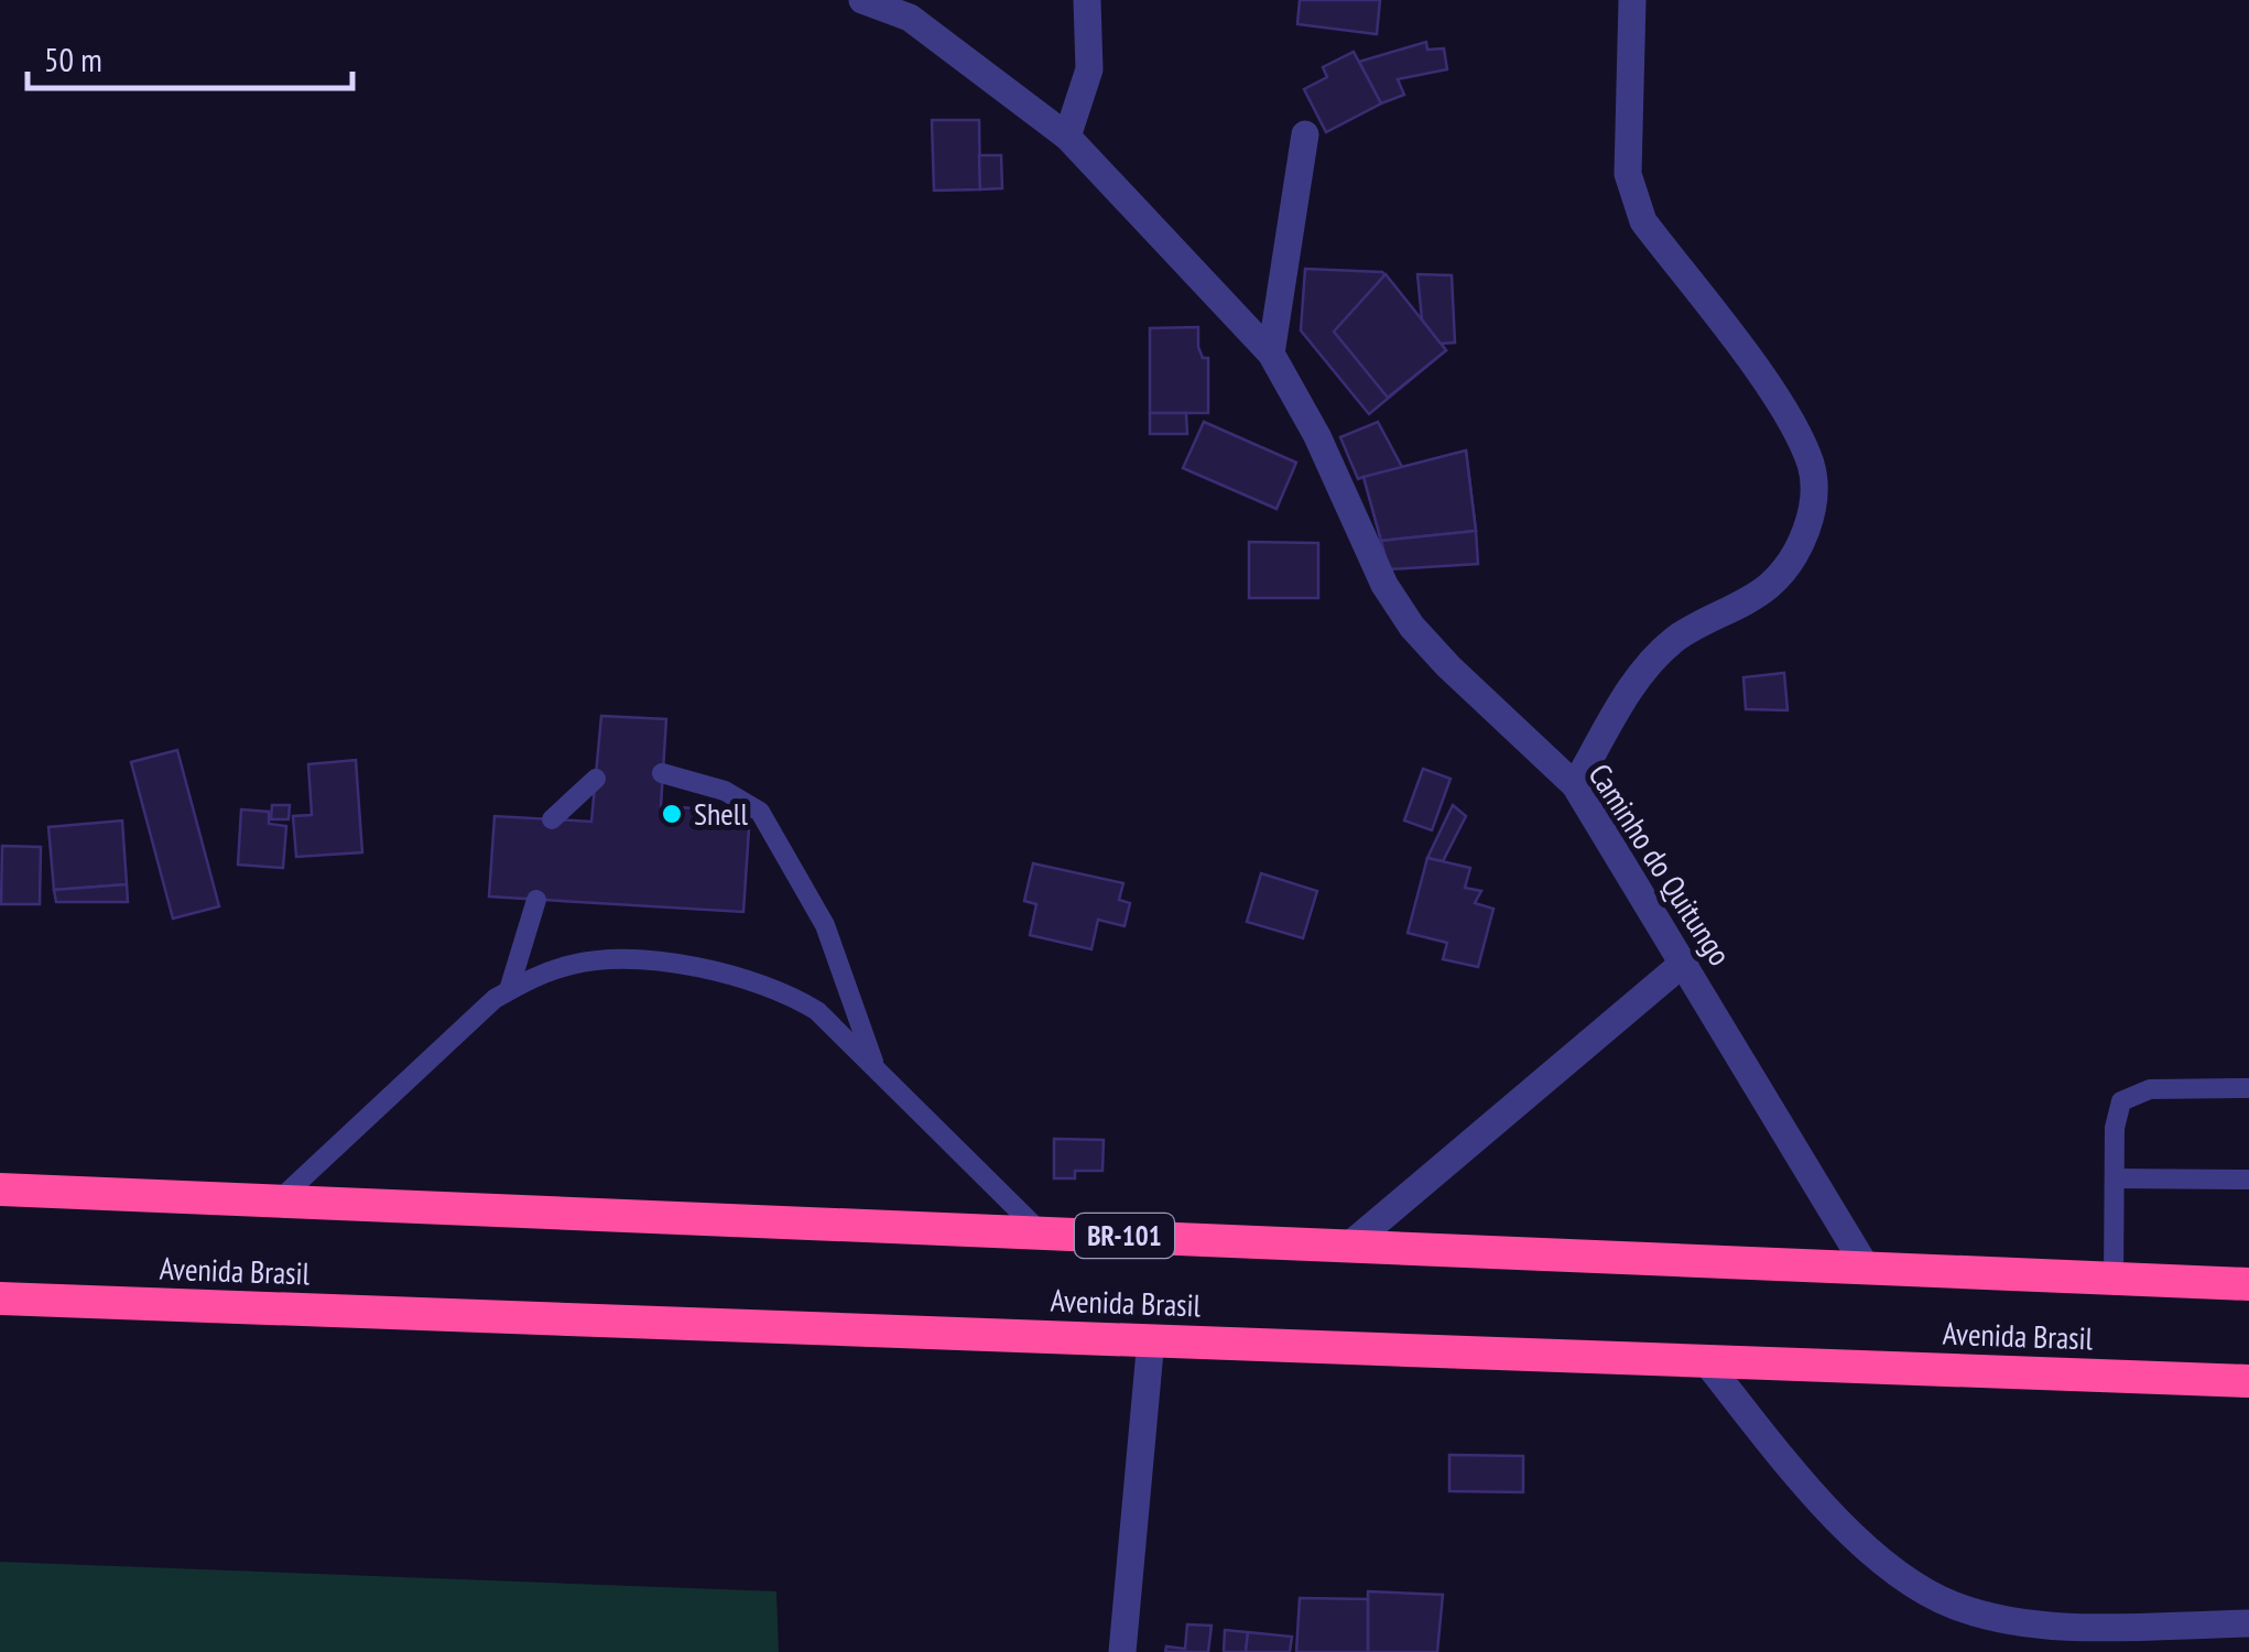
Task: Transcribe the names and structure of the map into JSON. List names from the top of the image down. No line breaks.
{"streets":{"highway":["BR-101","Avenida Brasil"],"street":["Caminho do Quitungo"]},"crossings":[["Caminho do Quitungo","Avenida Brasil"]],"places":["Shell"],"scale_bar":"50 m"}
